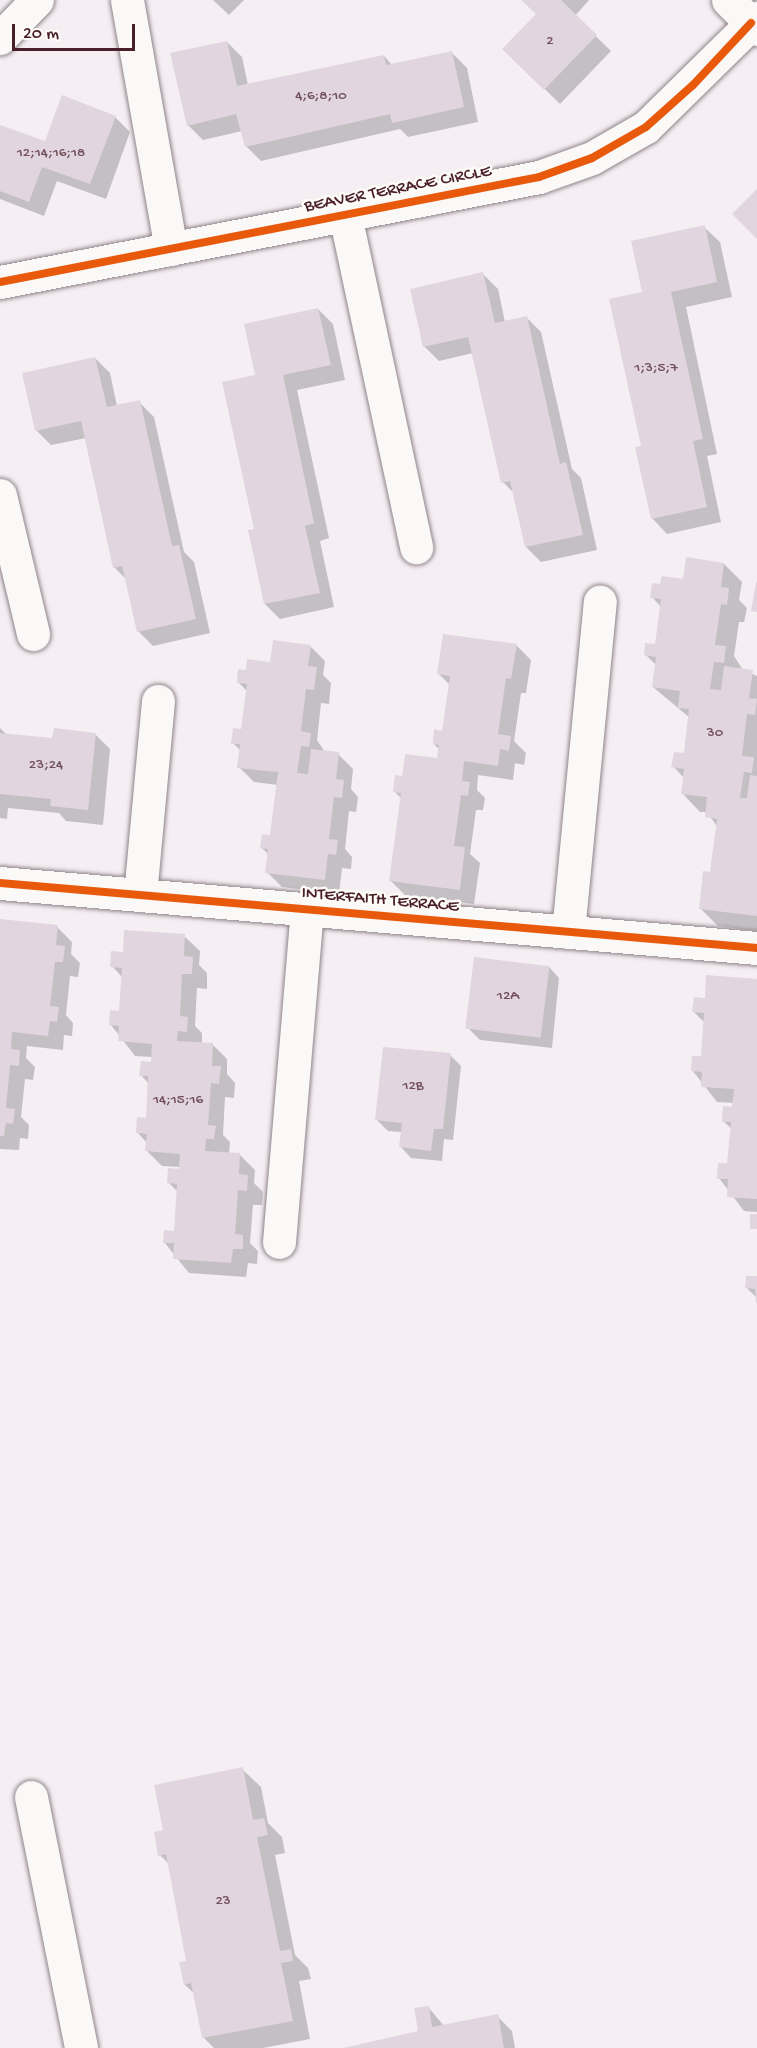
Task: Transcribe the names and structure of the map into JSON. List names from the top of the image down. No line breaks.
{"streets":{"street":["BEAVER TERRACE CIRCLE","INTERFAITH TERRACE"]},"house_numbers":["2","4;6;8;10","12;14;16;18","1;3;5;7","30","23;24","12A","12B","14;15;16","23"],"scale_bar":"20 m"}
